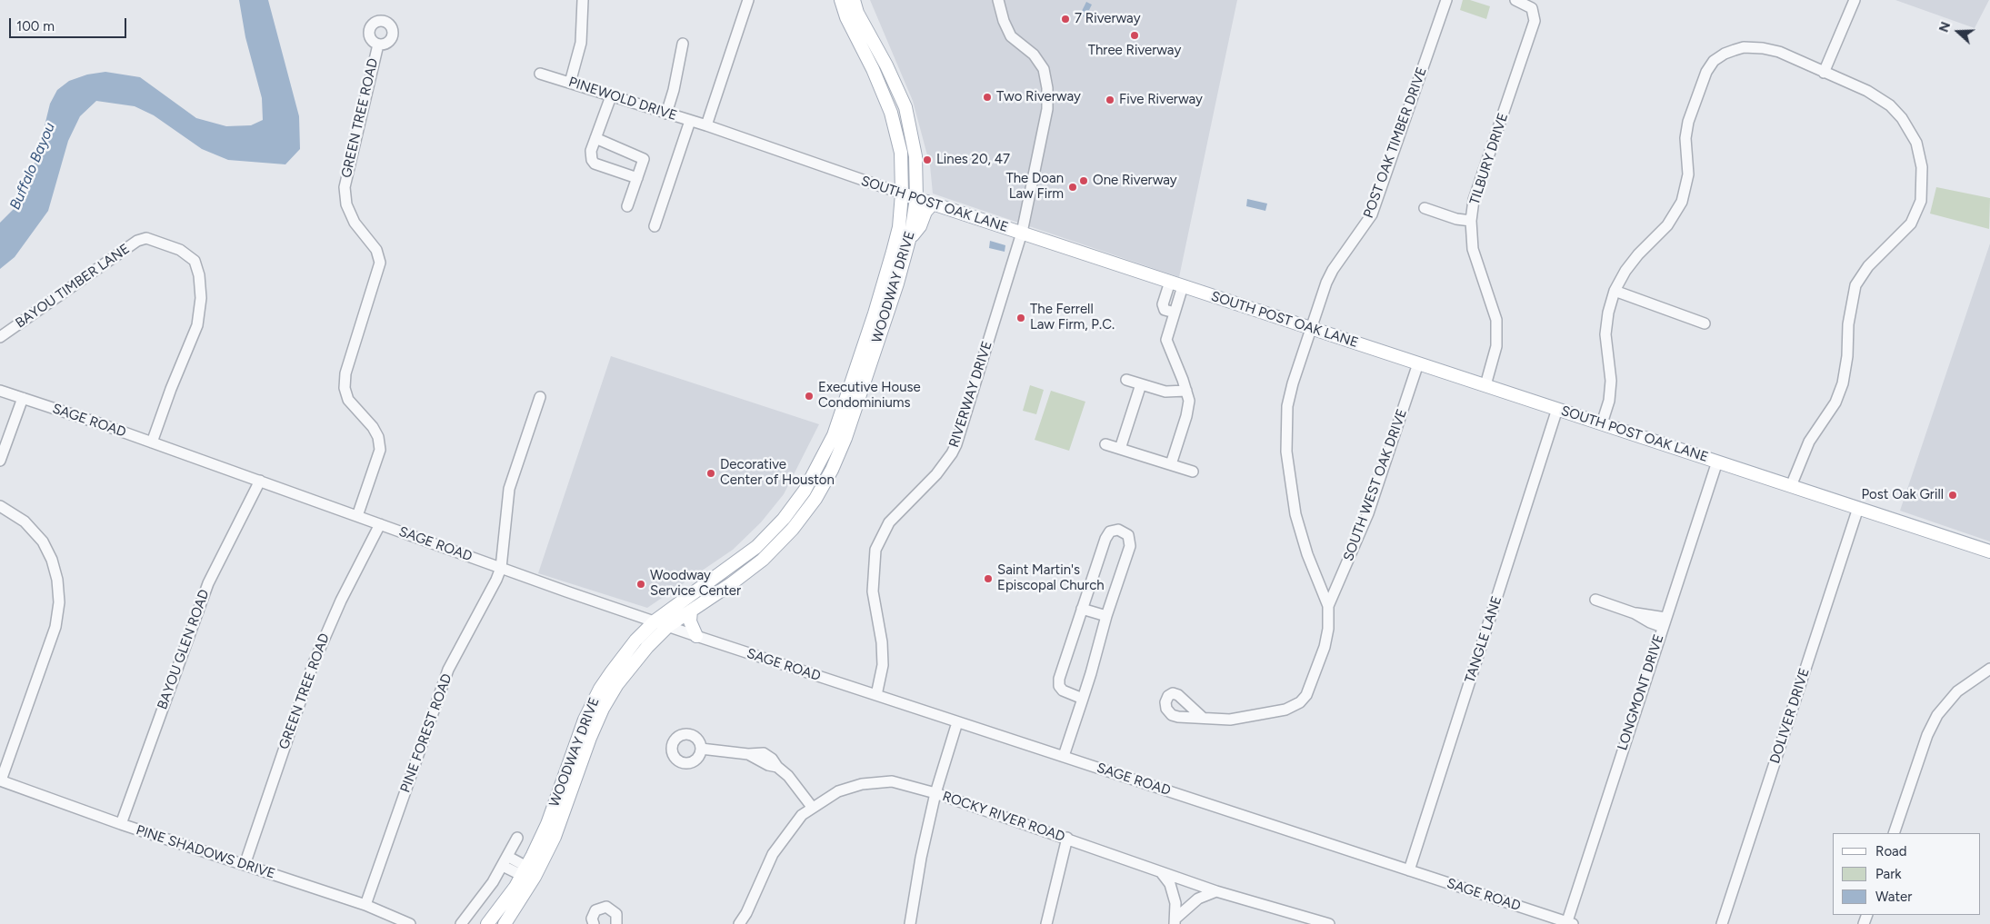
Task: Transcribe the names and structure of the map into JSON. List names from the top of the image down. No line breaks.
{"streets":{"main road":["SOUTH POST OAK LANE","WOODWAY DRIVE"],"street":["PINEWOLD DRIVE","GREEN TREE ROAD","POST OAK TIMBER DRIVE","TILBURY DRIVE","BAYOU TIMBER LANE","RIVERWAY DRIVE","SAGE ROAD","SOUTH WEST OAK DRIVE","TANGLE LANE","BAYOU GLEN ROAD","LONGMONT DRIVE","DOLIVER DRIVE","PINE FOREST ROAD","ROCKY RIVER ROAD","PINE SHADOWS DRIVE"]},"crossings":[["PINEWOLD DRIVE","SOUTH POST OAK LANE"],["GREEN TREE ROAD","SAGE ROAD"],["GREEN TREE ROAD","PINE SHADOWS DRIVE"],["POST OAK TIMBER DRIVE","SOUTH POST OAK LANE"],["POST OAK TIMBER DRIVE","SOUTH WEST OAK DRIVE"],["TILBURY DRIVE","SOUTH POST OAK LANE"],["SOUTH POST OAK LANE","WOODWAY DRIVE"],["SOUTH POST OAK LANE","RIVERWAY DRIVE"],["SOUTH POST OAK LANE","SOUTH WEST OAK DRIVE"],["SOUTH POST OAK LANE","TANGLE LANE"],["SOUTH POST OAK LANE","LONGMONT DRIVE"],["SOUTH POST OAK LANE","DOLIVER DRIVE"],["BAYOU TIMBER LANE","SAGE ROAD"],["WOODWAY DRIVE","SAGE ROAD"],["RIVERWAY DRIVE","SAGE ROAD"],["SAGE ROAD","TANGLE LANE"],["SAGE ROAD","BAYOU GLEN ROAD"],["SAGE ROAD","LONGMONT DRIVE"],["SAGE ROAD","PINE FOREST ROAD"],["BAYOU GLEN ROAD","PINE SHADOWS DRIVE"],["PINE FOREST ROAD","PINE SHADOWS DRIVE"]],"water":["Buffalo Bayou"],"places":["7 Riverway","Three Riverway","Two Riverway","Five Riverway","Lines 20, 47","One Riverway","The Doan Law Firm","The Ferrell Law Firm, P.C.","Executive House Condominiums","Decorative Center of Houston","Post Oak Grill","Saint Martin's Episcopal Church","Woodway Service Center"],"legend":["Road","Park","Water"],"scale_bar":"100 m","north":"left"}
